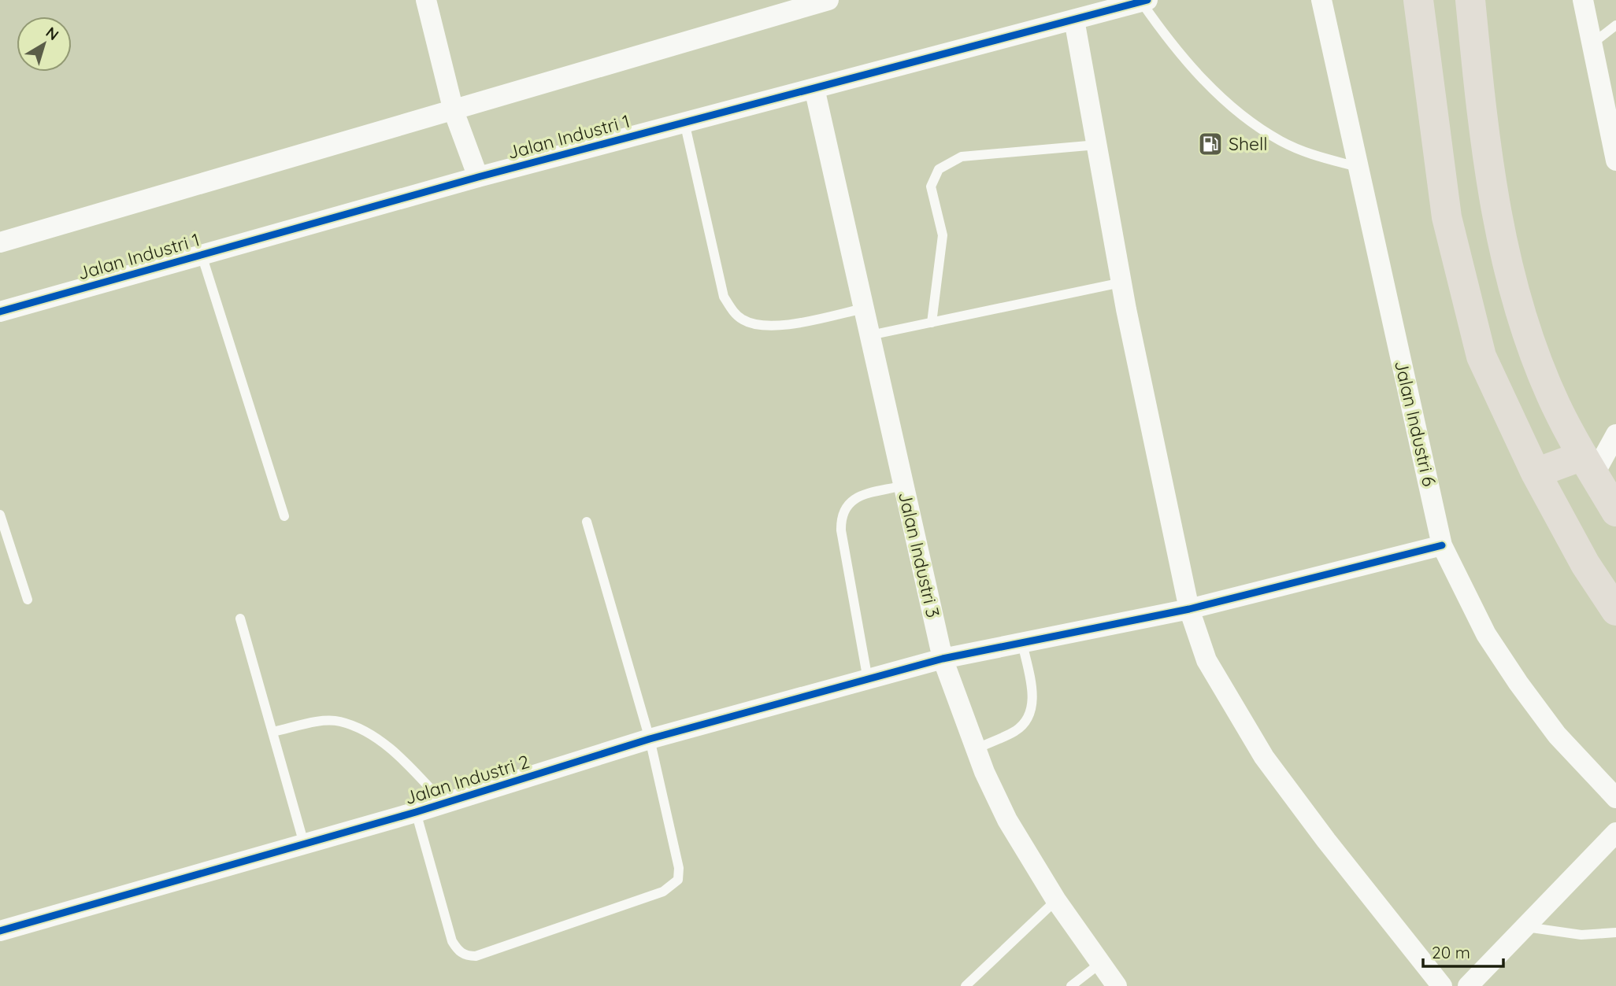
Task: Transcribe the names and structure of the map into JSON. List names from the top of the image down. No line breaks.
{"streets":{"street":["Jalan Industri 1","Jalan Industri 6","Jalan Industri 3","Jalan Industri 2"]},"crossings":[["Jalan Industri 1","Jalan Industri 3"],["Jalan Industri 6","Jalan Industri 2"],["Jalan Industri 3","Jalan Industri 2"]],"places":{"fuel station":["Shell"]},"scale_bar":"20 m","north":"top right"}
